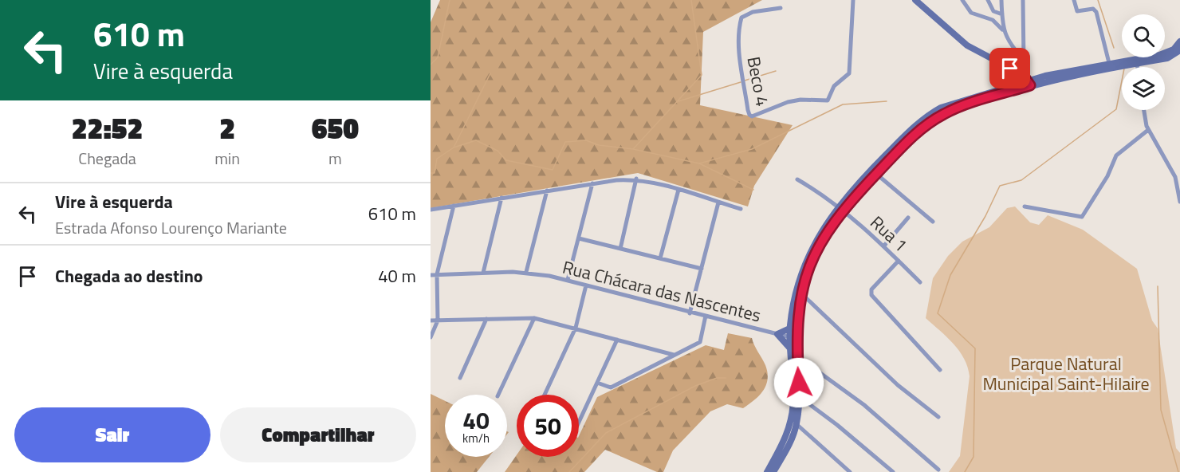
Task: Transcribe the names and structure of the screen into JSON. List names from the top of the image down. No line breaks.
{"streets":{"street":["Beco 4","Rua 1","Rua Chácara das Nascentes"]},"parks":["Parque Natural Municipal Saint-Hilaire"],"page":{"turn":["610 m","Vire à esquerda"],"eta":["22:52","Chegada","2","min","650","m"],"list":[{"name":"Vire à esquerda","note":"Estrada Afonso Lourenço Mariante","value":"610 m"},{"name":"Chegada ao destino","value":"40 m"}],"speed":"40 km/h","limit":"50","buttons":["Sair","Compartilhar"]}}
